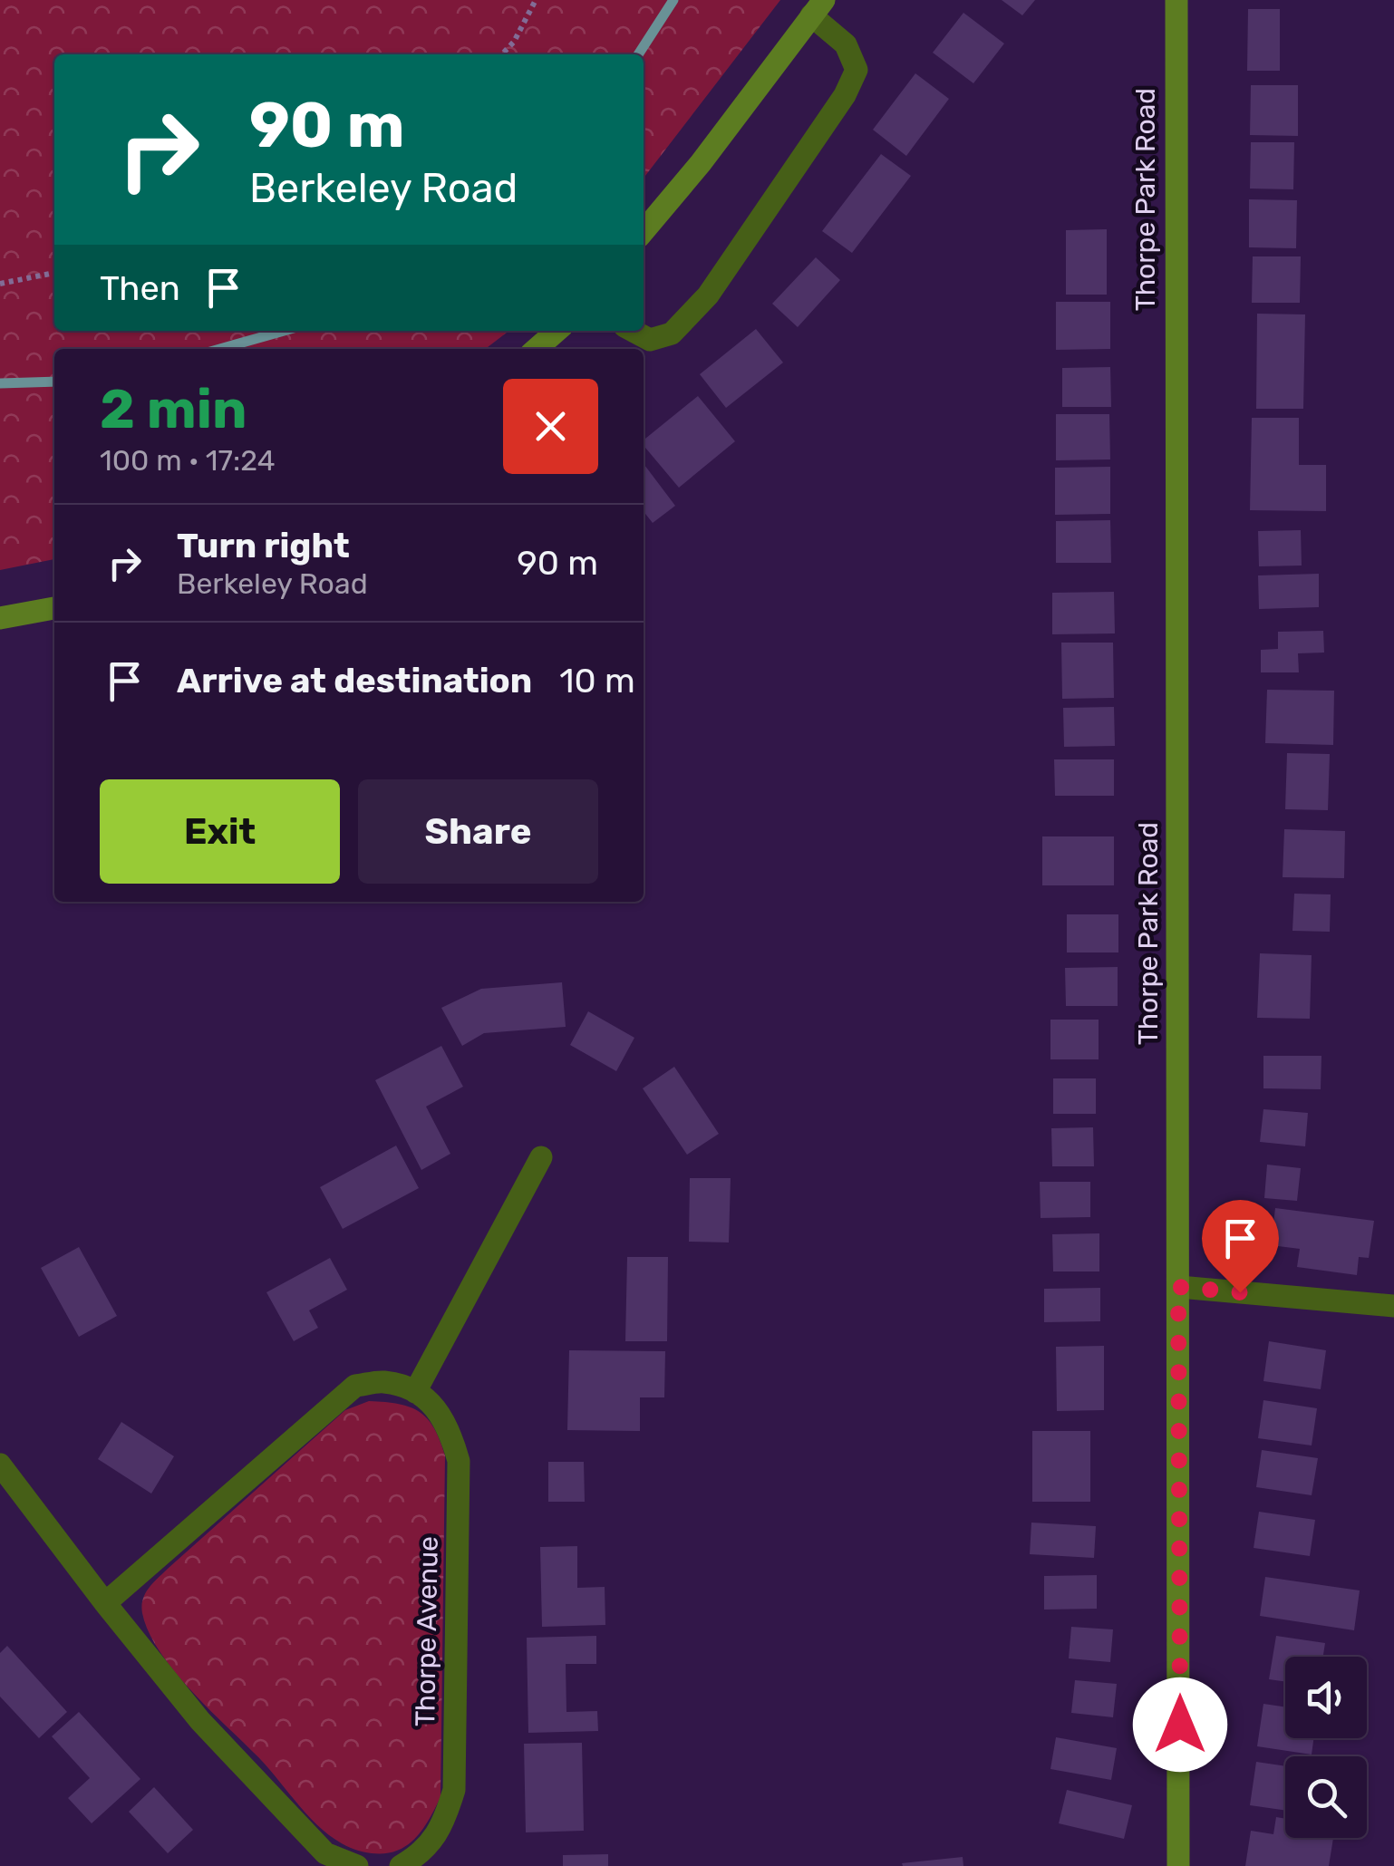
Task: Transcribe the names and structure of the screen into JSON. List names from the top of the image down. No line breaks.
{"streets":{"street":["Thorpe Park Road","Thorpe Avenue"]},"page":{"turn":["90 m","Berkeley Road"],"then":"Then","heading":["2 min","100 m · 17:24"],"list":[{"name":"Turn right","note":"Berkeley Road","value":"90 m"},{"name":"Arrive at destination","value":"10 m"}],"buttons":["Exit","Share"]}}
